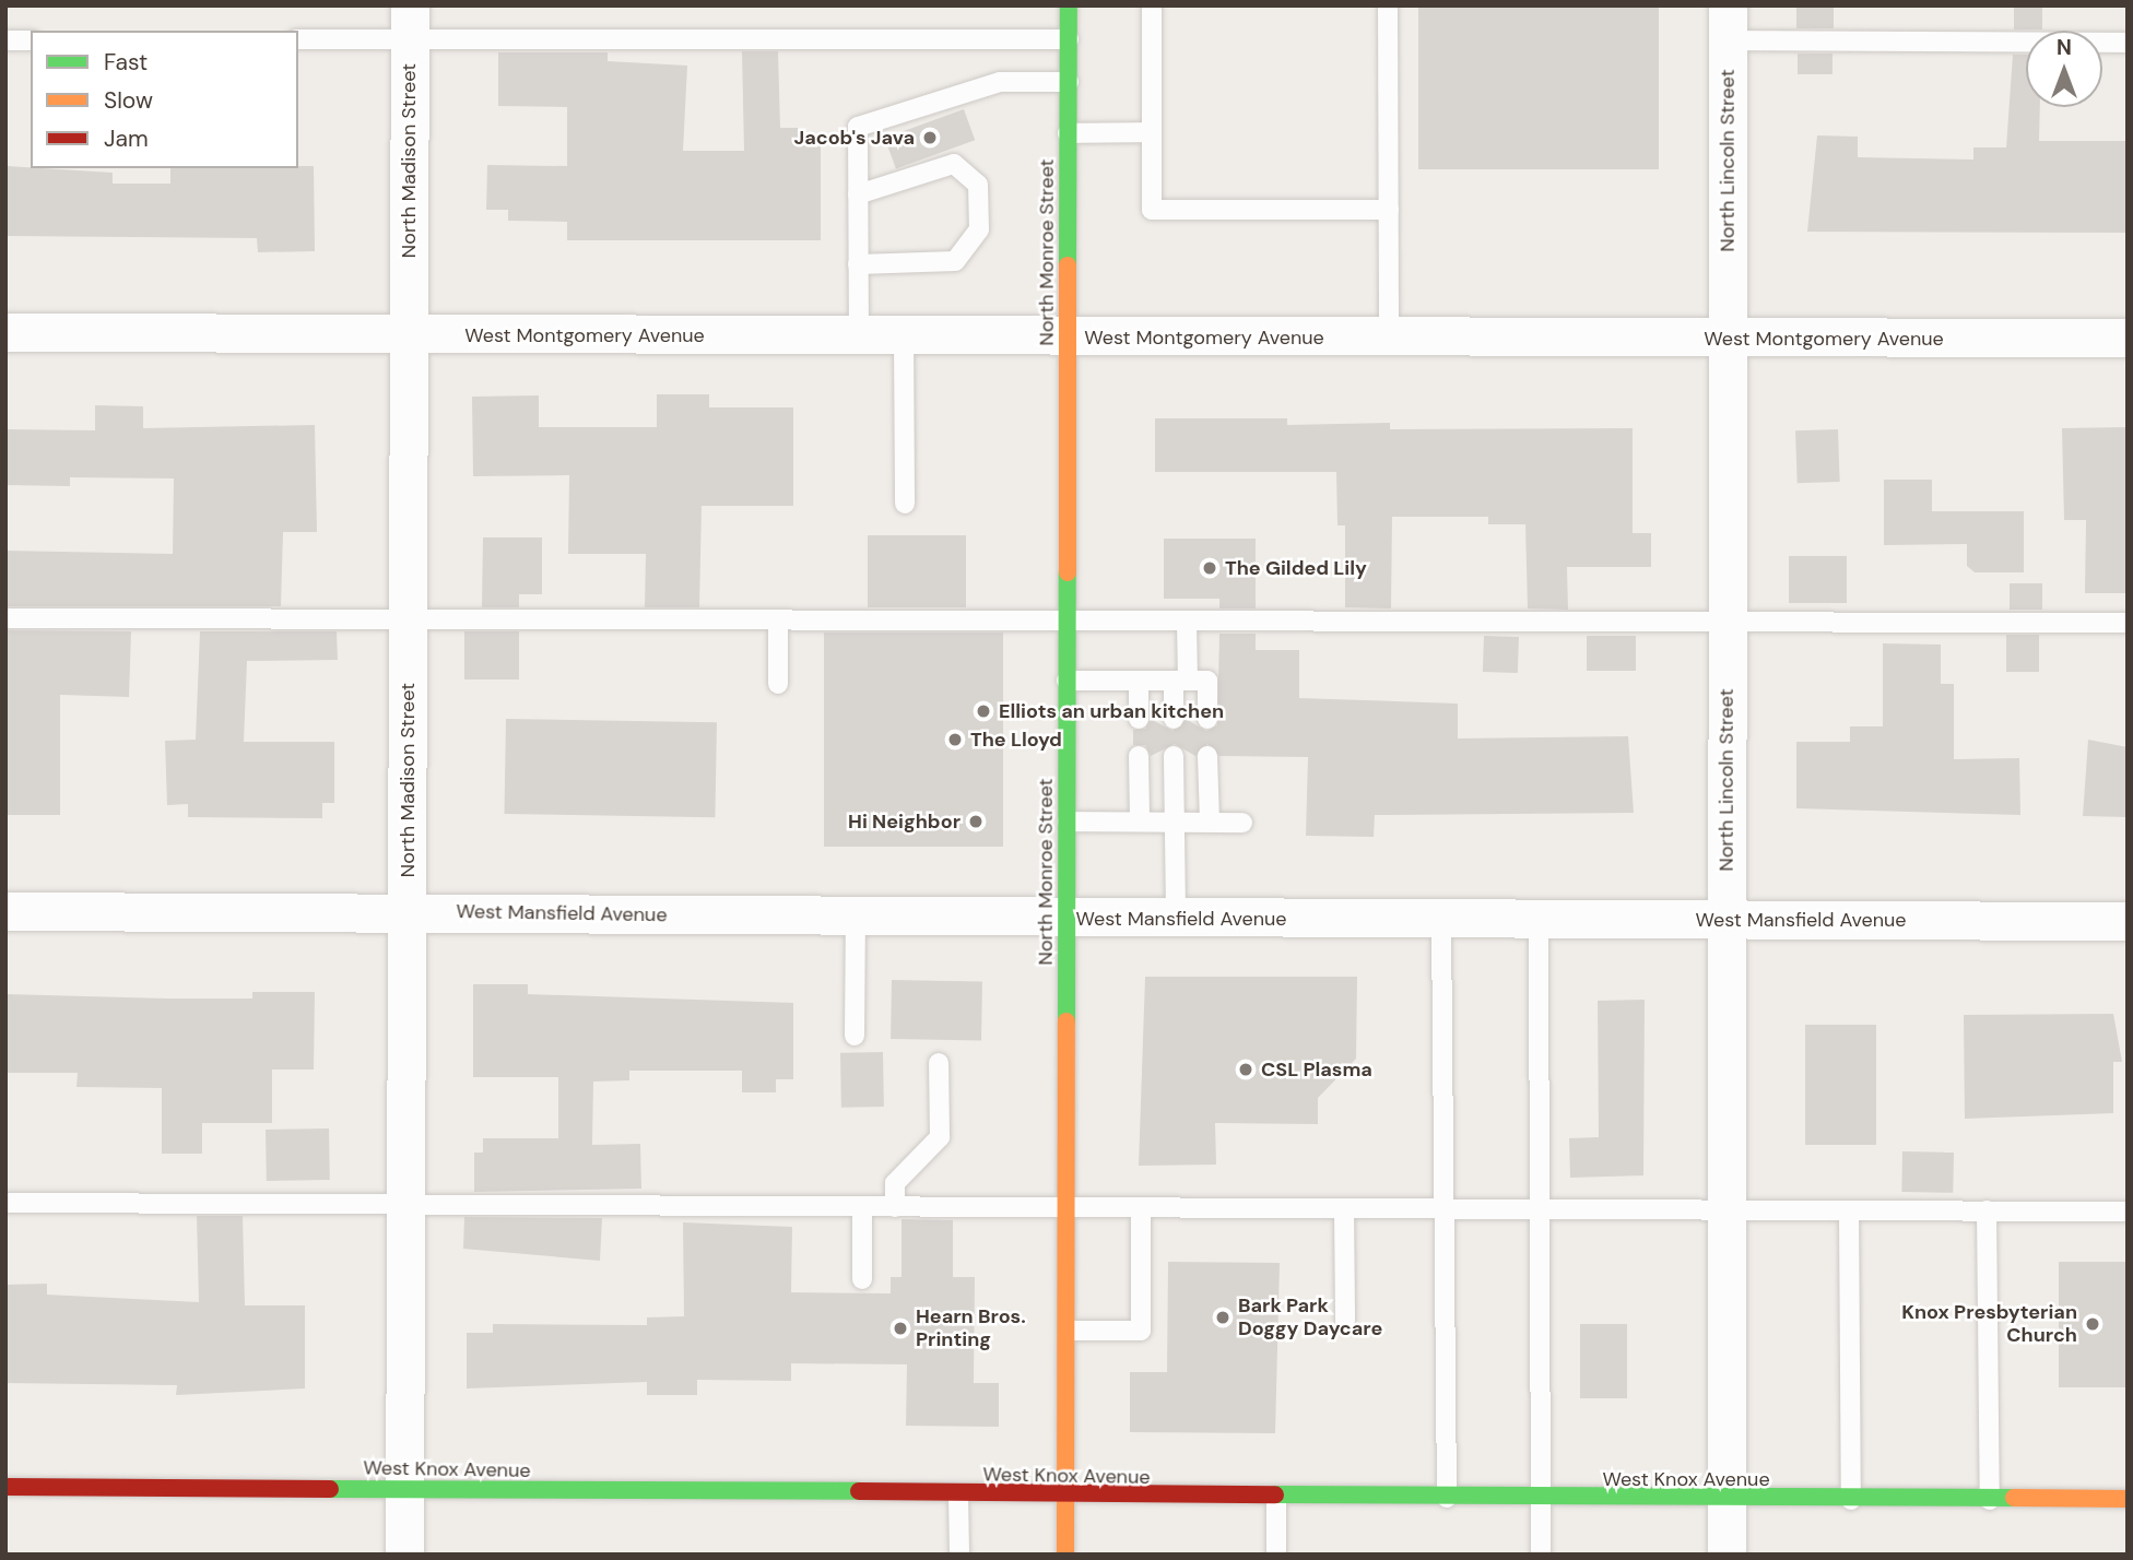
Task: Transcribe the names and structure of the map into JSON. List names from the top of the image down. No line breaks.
{"streets":{"street":["North Madison Street","North Lincoln Street","North Monroe Street","West Montgomery Avenue","West Mansfield Avenue","West Knox Avenue"]},"crossings":[["North Madison Street","West Montgomery Avenue"],["North Madison Street","West Mansfield Avenue"],["North Madison Street","West Knox Avenue"],["North Lincoln Street","West Montgomery Avenue"],["North Lincoln Street","West Mansfield Avenue"],["North Lincoln Street","West Knox Avenue"],["North Monroe Street","West Montgomery Avenue"],["North Monroe Street","West Mansfield Avenue"],["North Monroe Street","West Knox Avenue"]],"places":["Jacob's Java","The Gilded Lily","Elliots an urban kitchen","The Lloyd","Hi Neighbor","CSL Plasma","Bark Park Doggy Daycare","Knox Presbyterian Church","Hearn Bros. Printing"],"legend":["Fast","Slow","Jam"],"north":"top"}
